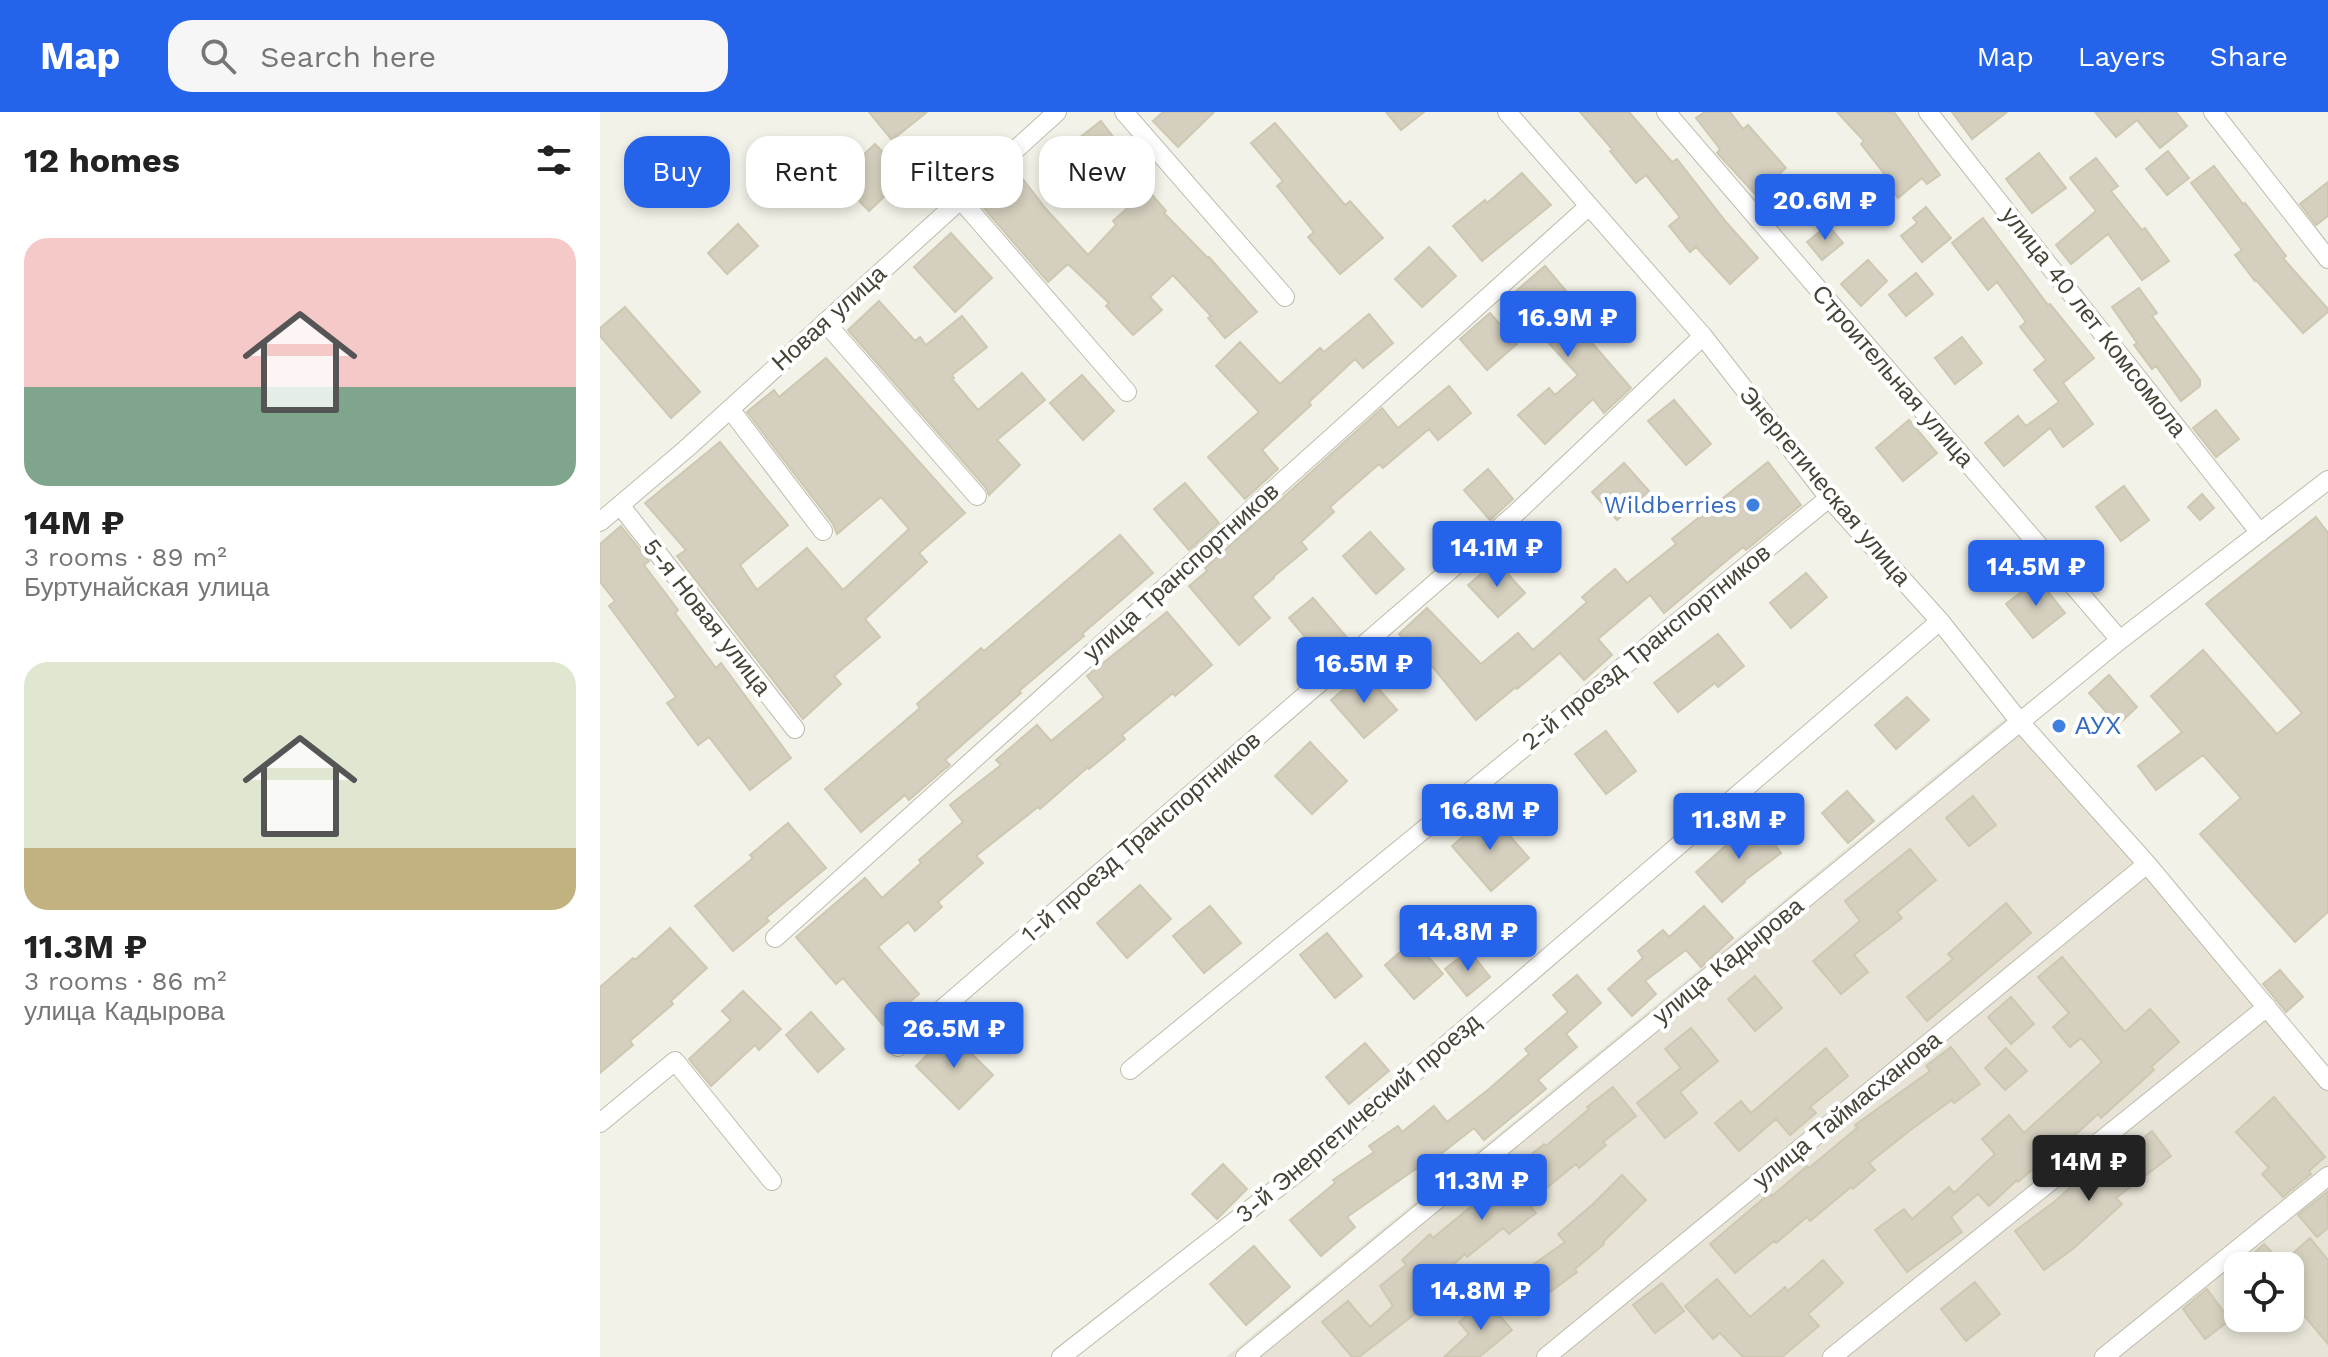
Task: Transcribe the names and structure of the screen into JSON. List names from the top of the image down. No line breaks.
{"streets":{"street":["Новая улица","улица 40 лет Комсомола","Строительная улица","Энергетическая улица","улица Транспортников","5-я Новая улица","2-й проезд Транспортников","1-й проезд Транспортников","улица Кадырова","улица Таймасханова","3-й Энергетический проезд"]},"crossings":[["Новая улица","5-я Новая улица"],["улица 40 лет Комсомола","улица Кадырова"],["Строительная улица","улица Кадырова"],["Энергетическая улица","улица Транспортников"],["Энергетическая улица","2-й проезд Транспортников"],["Энергетическая улица","1-й проезд Транспортников"],["Энергетическая улица","улица Кадырова"],["Энергетическая улица","улица Таймасханова"],["Энергетическая улица","3-й Энергетический проезд"]],"places":["Wildberries","АУХ"],"page":{"header":"Map","search":"Search here","nav":["Map","Layers","Share"],"heading":"12 homes","chip":["Buy","Rent","Filters","New"],"price":["20.6M ₽","16.9M ₽","14.1M ₽","14.5M ₽","16.5M ₽","16.8M ₽","11.8M ₽","14.8M ₽","26.5M ₽","14M ₽","11.3M ₽","14.8M ₽"],"list":[{"name":"14M ₽","note":"3 rooms · 89 m² · Буртунайская улица"},{"name":"11.3M ₽","note":"3 rooms · 86 m² · улица Кадырова"}]}}
